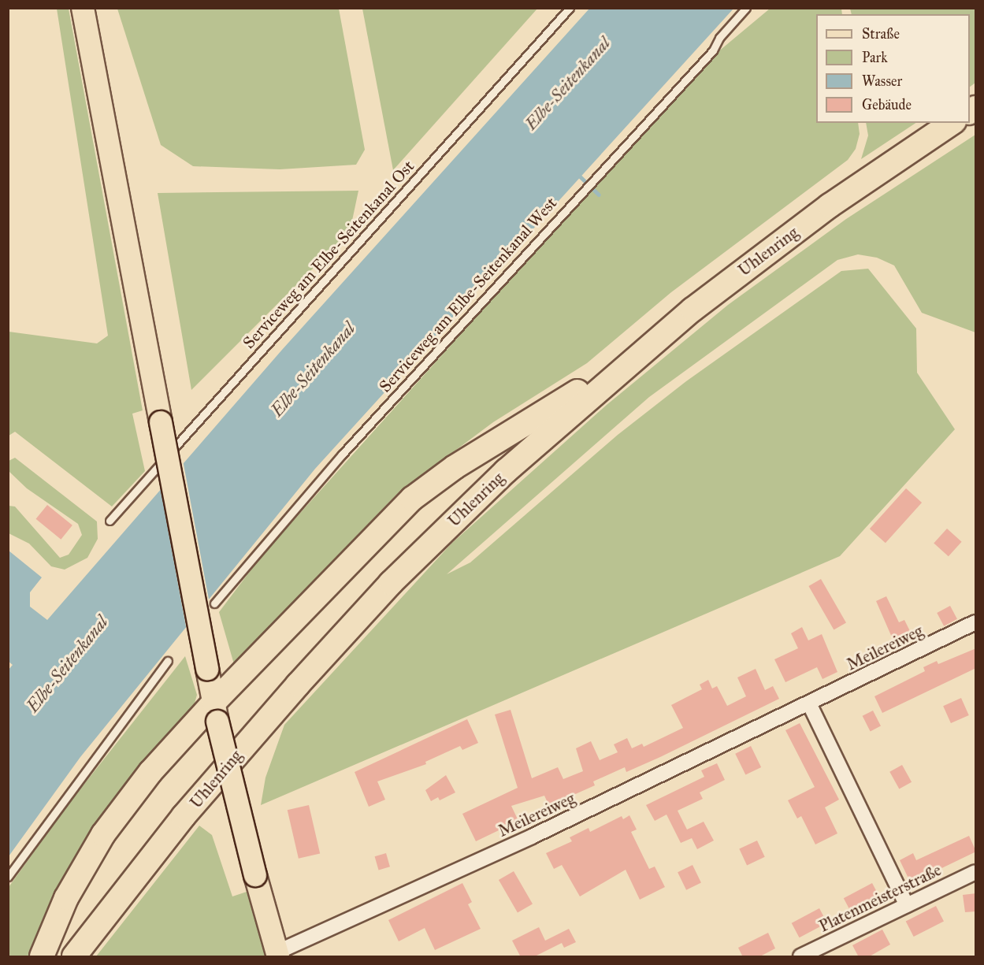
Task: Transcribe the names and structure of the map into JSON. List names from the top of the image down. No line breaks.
{"streets":{"highway":["Uhlenring"],"street":["Meilereiweg","Platenmeisterstraße"],"lane":["Serviceweg am Elbe-Seitenkanal Ost","Serviceweg am Elbe-Seitenkanal West"]},"water":["Elbe-Seitenkanal"],"legend":["Straße","Park","Wasser","Gebäude"]}
